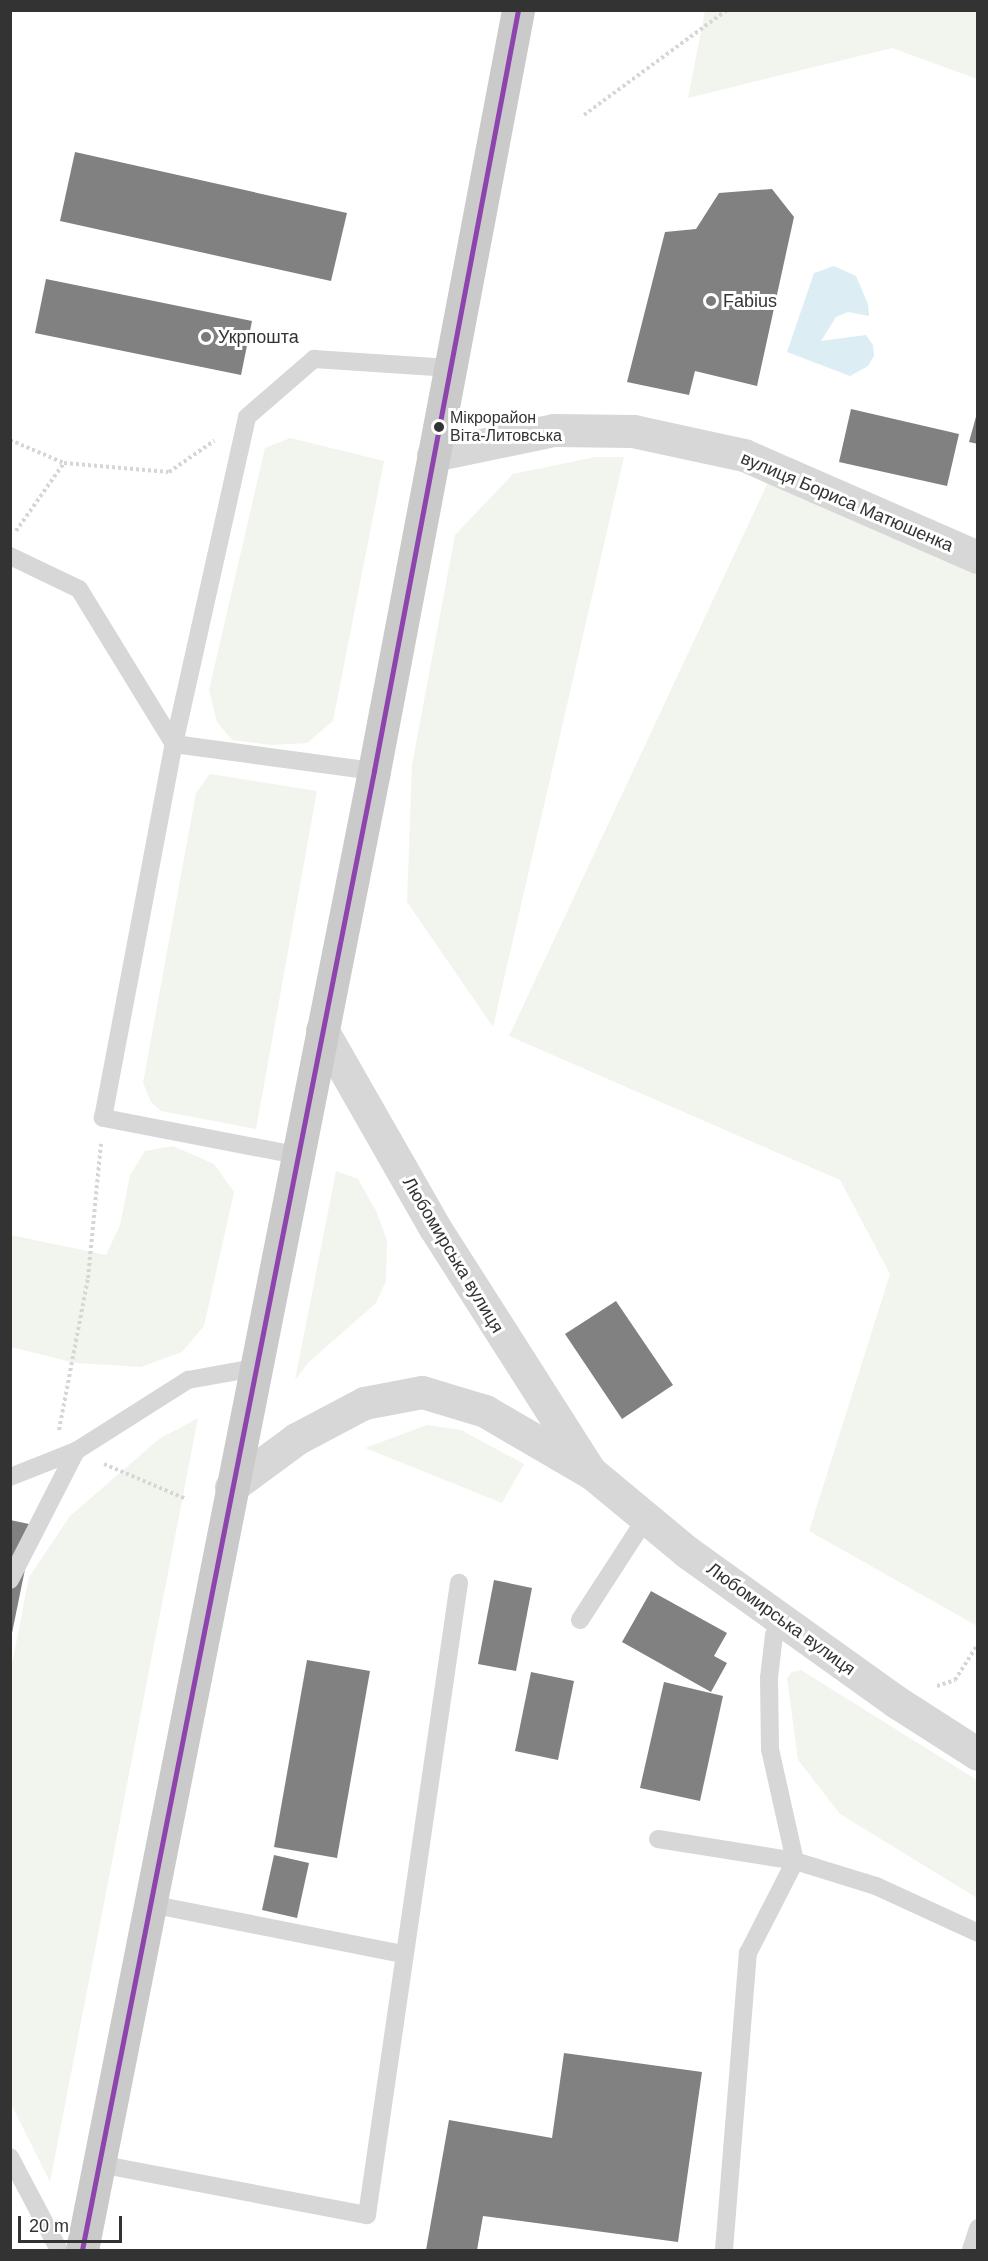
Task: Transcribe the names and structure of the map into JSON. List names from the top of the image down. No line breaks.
{"streets":{"street":["вулиця Бориса Матюшенка","Любомирська вулиця"]},"places":["Fabius","Укрпошта","Мікрорайон Віта-Литовська"],"scale_bar":"20 m"}
